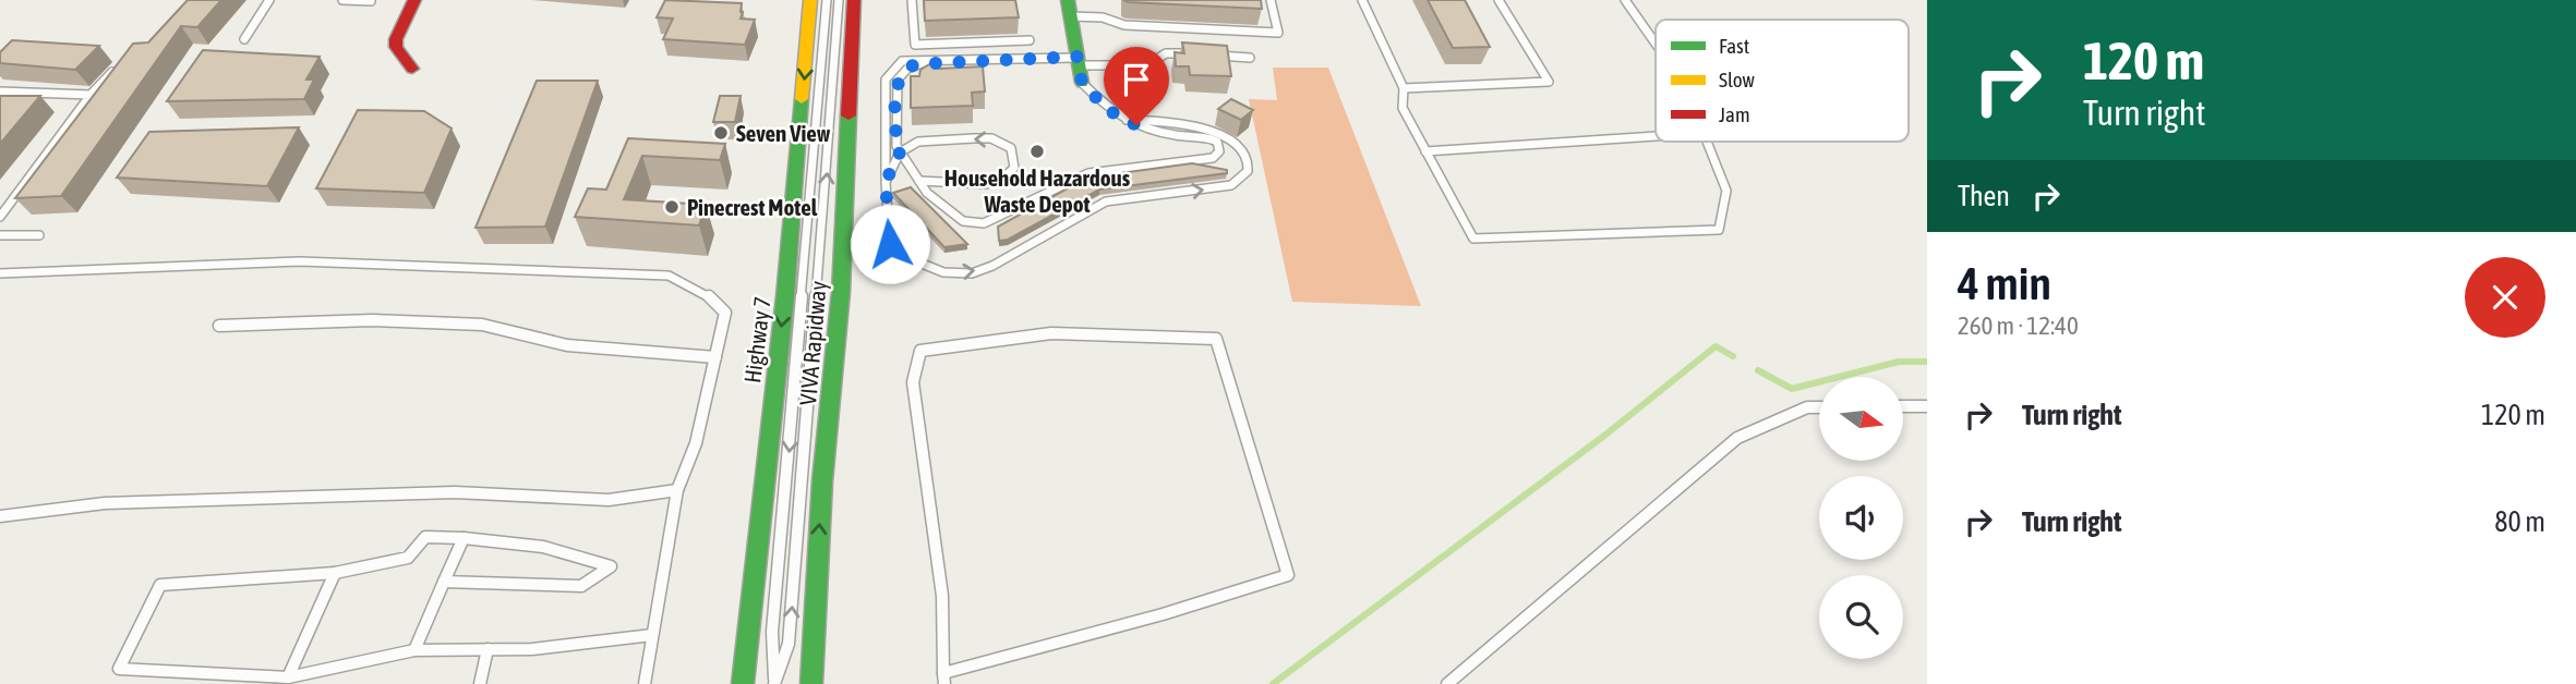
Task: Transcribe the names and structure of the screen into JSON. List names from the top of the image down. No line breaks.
{"streets":{"main road":["Highway 7"],"lane":["VIVA Rapidway"]},"places":["Seven View","Household Hazardous Waste Depot","Pinecrest Motel"],"legend":["Fast","Slow","Jam"],"north":"right","page":{"turn":["120 m","Turn right"],"then":"Then","heading":["4 min","260 m · 12:40"],"list":[{"name":"Turn right","value":"120 m"},{"name":"Turn right","value":"80 m"}]}}
